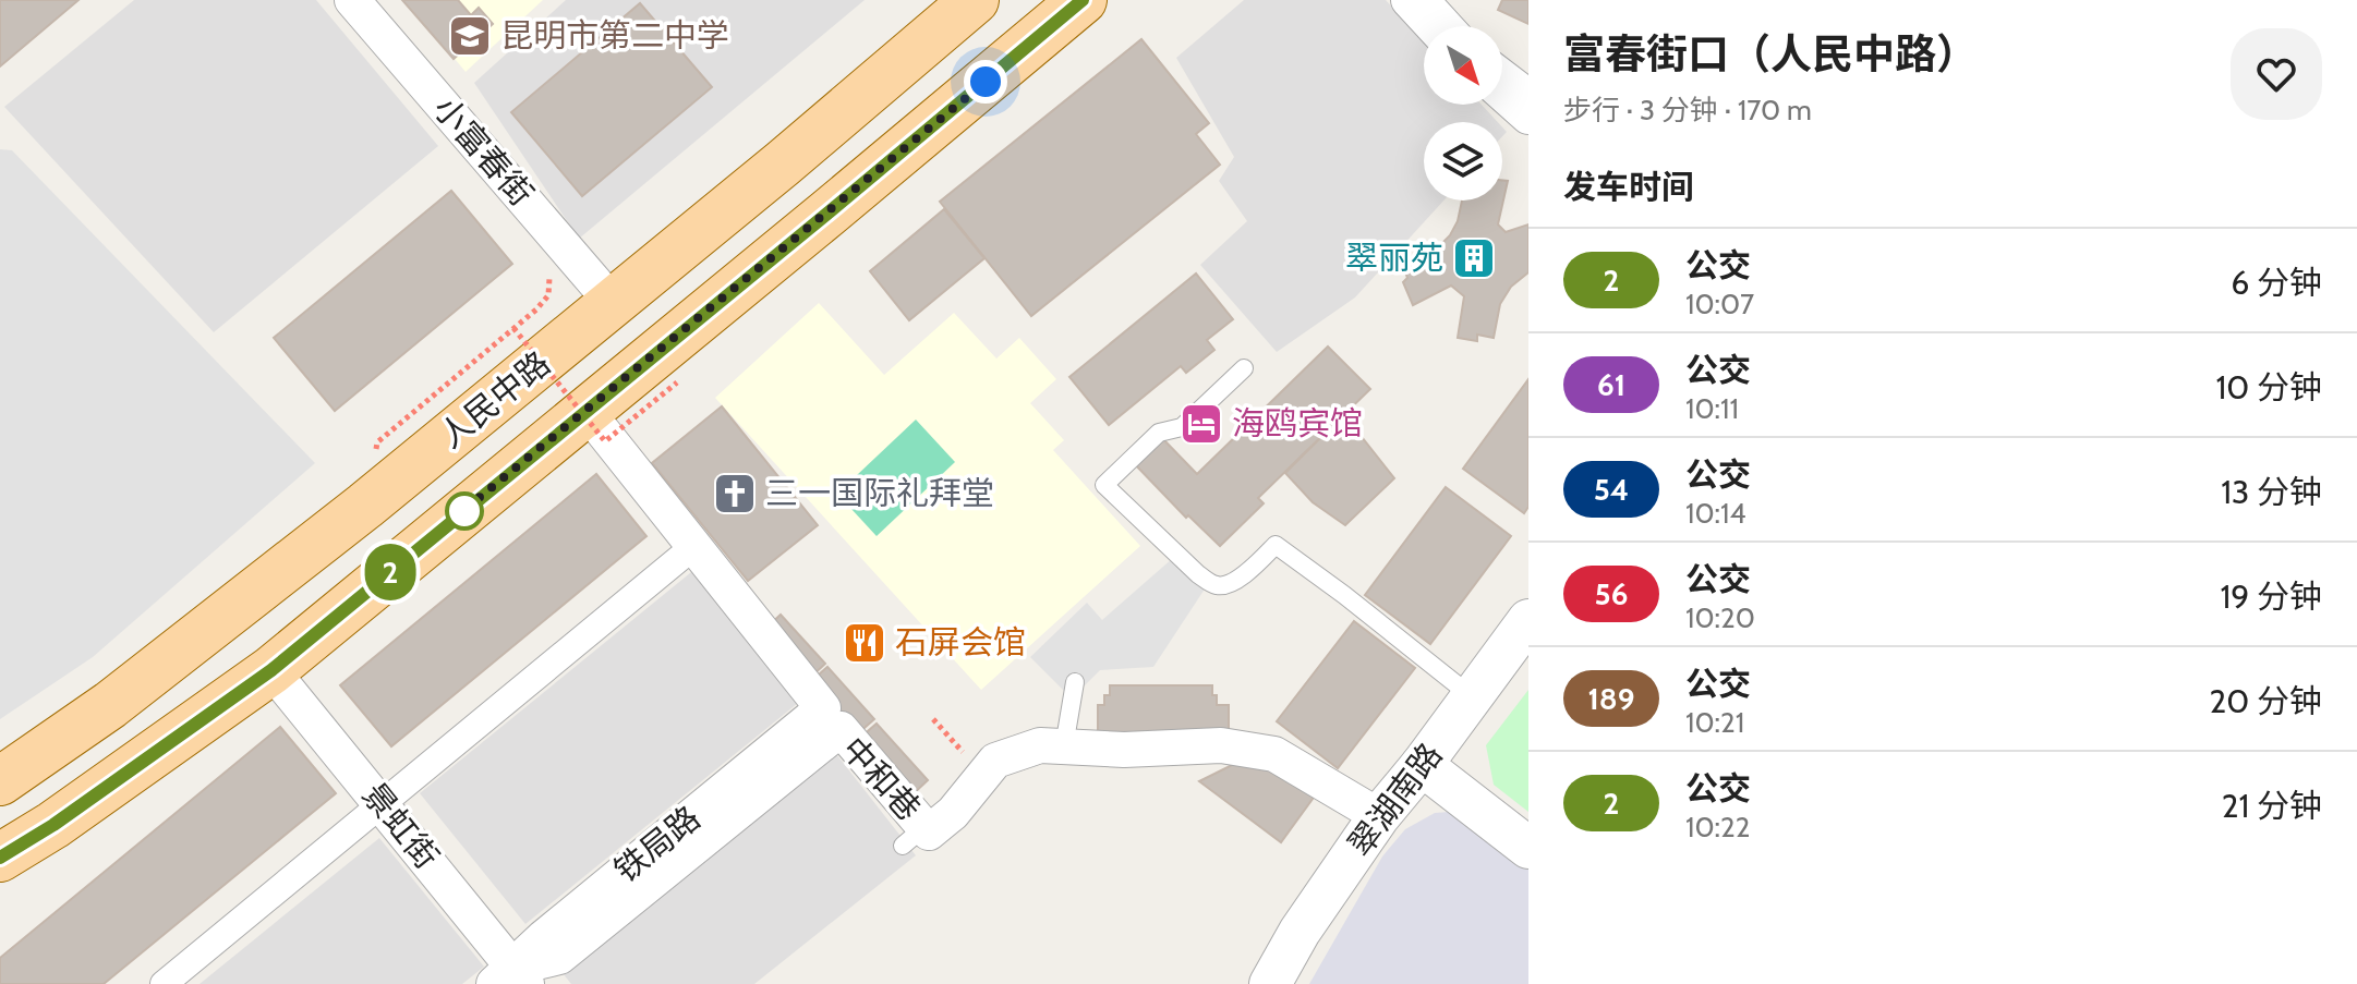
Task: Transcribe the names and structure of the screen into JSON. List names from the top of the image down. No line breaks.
{"streets":{"main road":["人民中路"],"street":["小富春街","中和巷","翠湖南路","景虹街","铁局路"]},"crossings":[["小富春街","人民中路"],["人民中路","景虹街"],["中和巷","翠湖南路"],["中和巷","景虹街"],["中和巷","铁局路"],["景虹街","铁局路"]],"places":{"school or university":["昆明市第二中学"],"building":["翠丽苑"],"hotel":["海鸥宾馆"],"church":["三一国际礼拜堂"],"restaurant":["石屏会馆"]},"lines":["bus line 2"],"north":"bottom right","page":{"on_map":"2","heading":[["富春街口（人民中路）","步行 · 3 分钟 · 170 m"],"发车时间"],"list":[{"mark":"2","name":"公交","note":"10:07","value":"6 分钟"},{"mark":"61","name":"公交","note":"10:11","value":"10 分钟"},{"mark":"54","name":"公交","note":"10:14","value":"13 分钟"},{"mark":"56","name":"公交","note":"10:20","value":"19 分钟"},{"mark":"189","name":"公交","note":"10:21","value":"20 分钟"},{"mark":"2","name":"公交","note":"10:22","value":"21 分钟"}]}}
